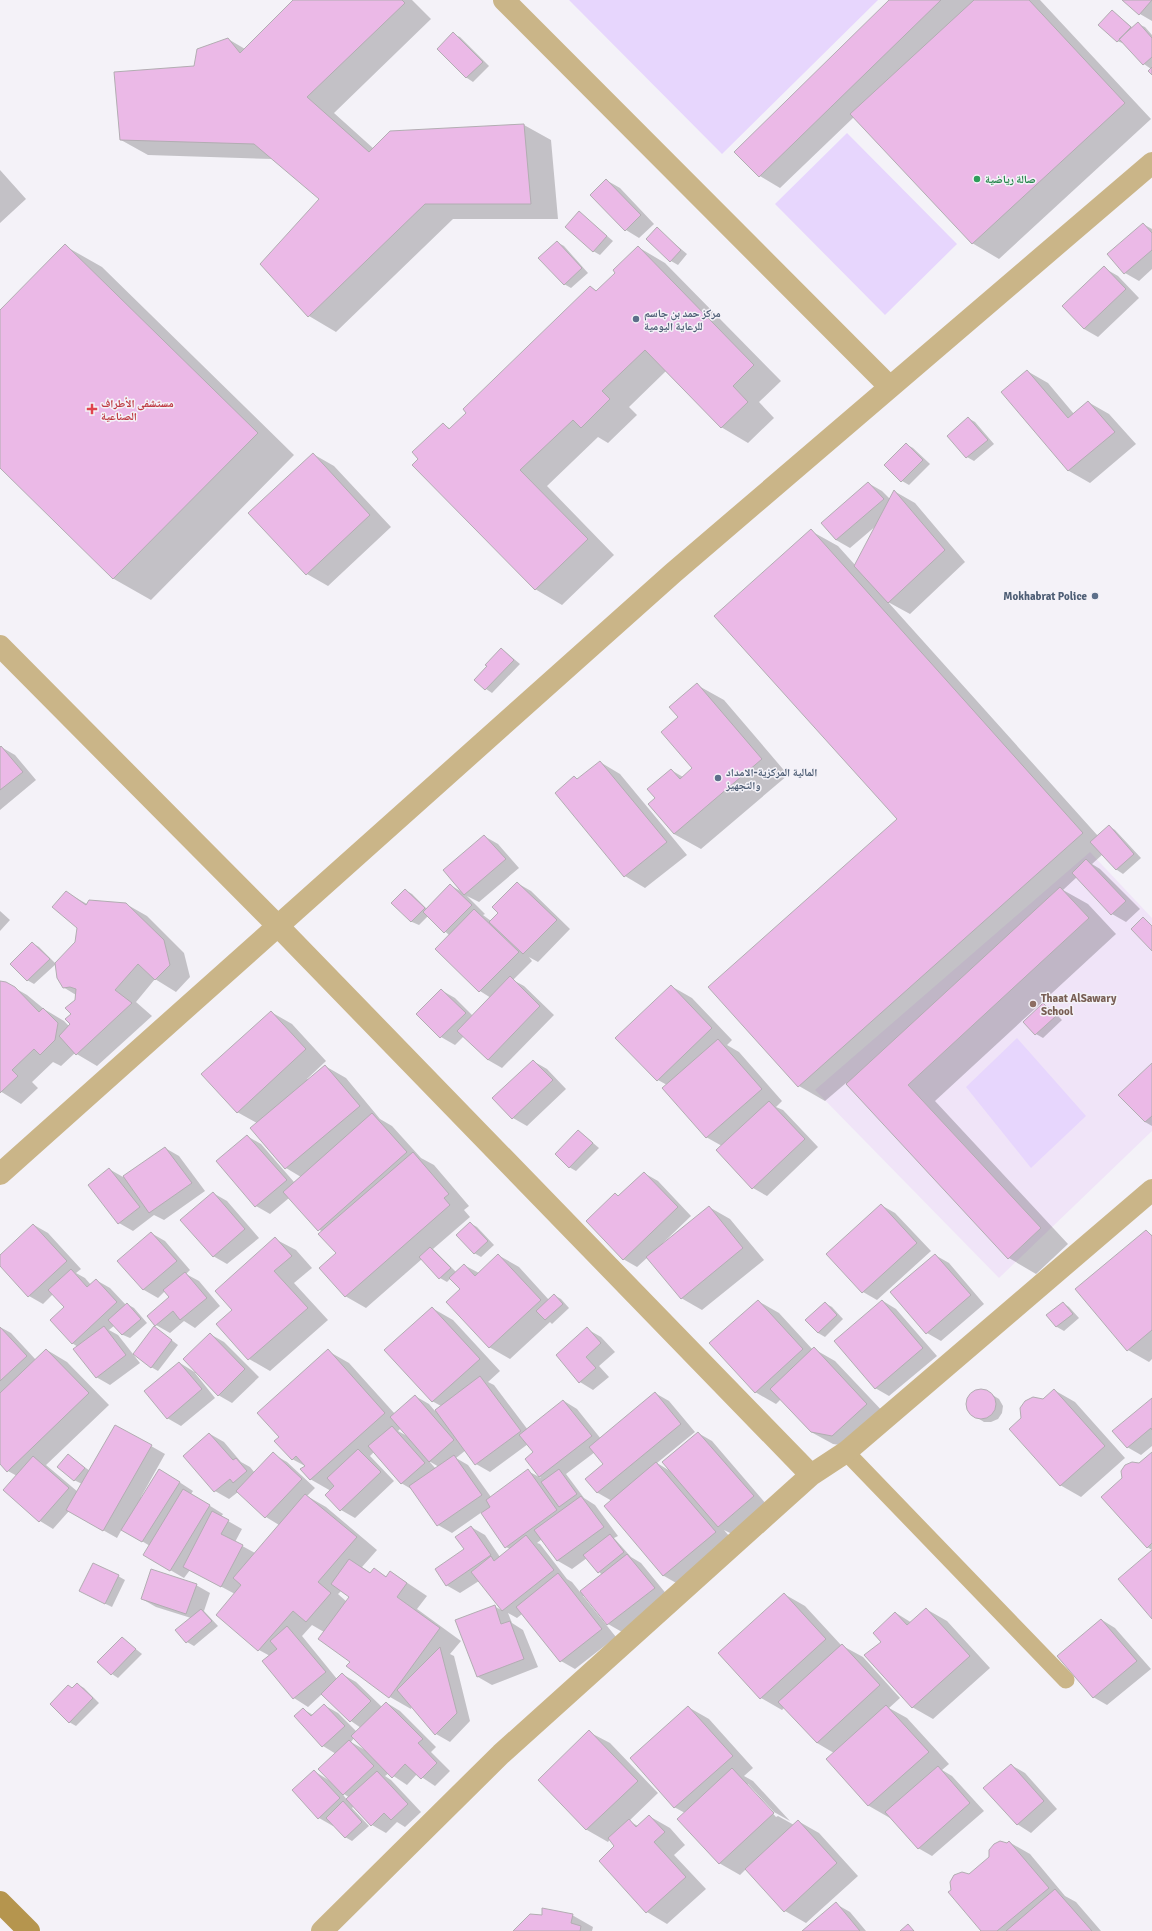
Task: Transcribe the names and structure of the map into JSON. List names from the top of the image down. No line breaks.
{"places":{"other":["صالة رياضية","مركز حمد بن جاسم للرعاية اليومية","Mokhabrat Police","المالية المركزية-الامداد والتجهيز","Thaat AlSawary School"],"health":["مستشفى الأطراف الصناعية"]}}
